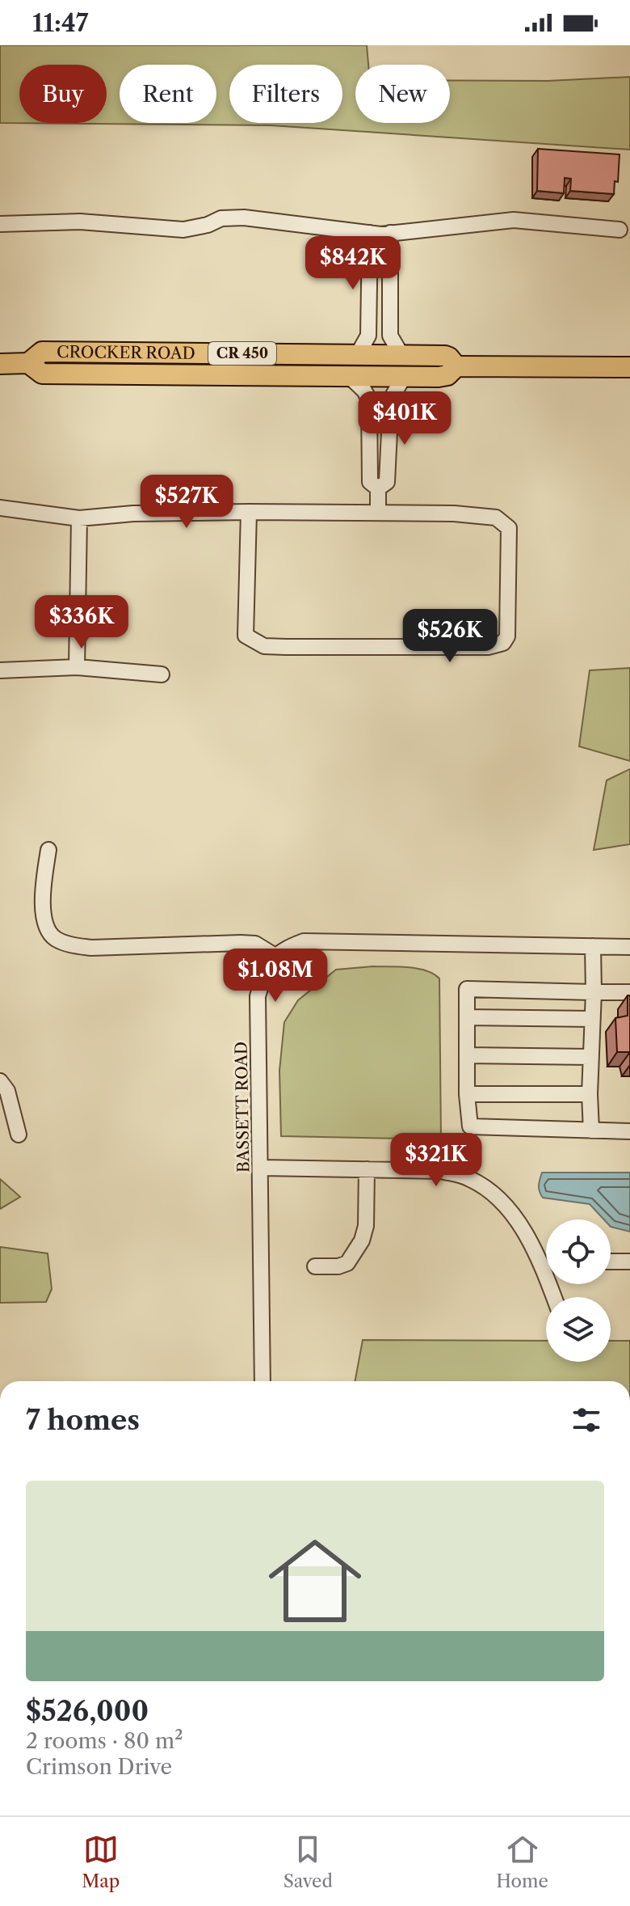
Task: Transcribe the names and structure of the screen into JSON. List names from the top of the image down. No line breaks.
{"streets":{"main road":["CROCKER ROAD","CR 450"],"street":["BASSETT ROAD"]},"page":{"status":"11:47","chip":["Buy","Rent","Filters","New"],"price":["$842K","$401K","$527K","$336K","$526K","$1.08M","$321K"],"heading":"7 homes","list":[{"name":"$526,000","note":"2 rooms · 80 m² · Crimson Drive"}],"tabs":["Map","Saved","Home"]}}
